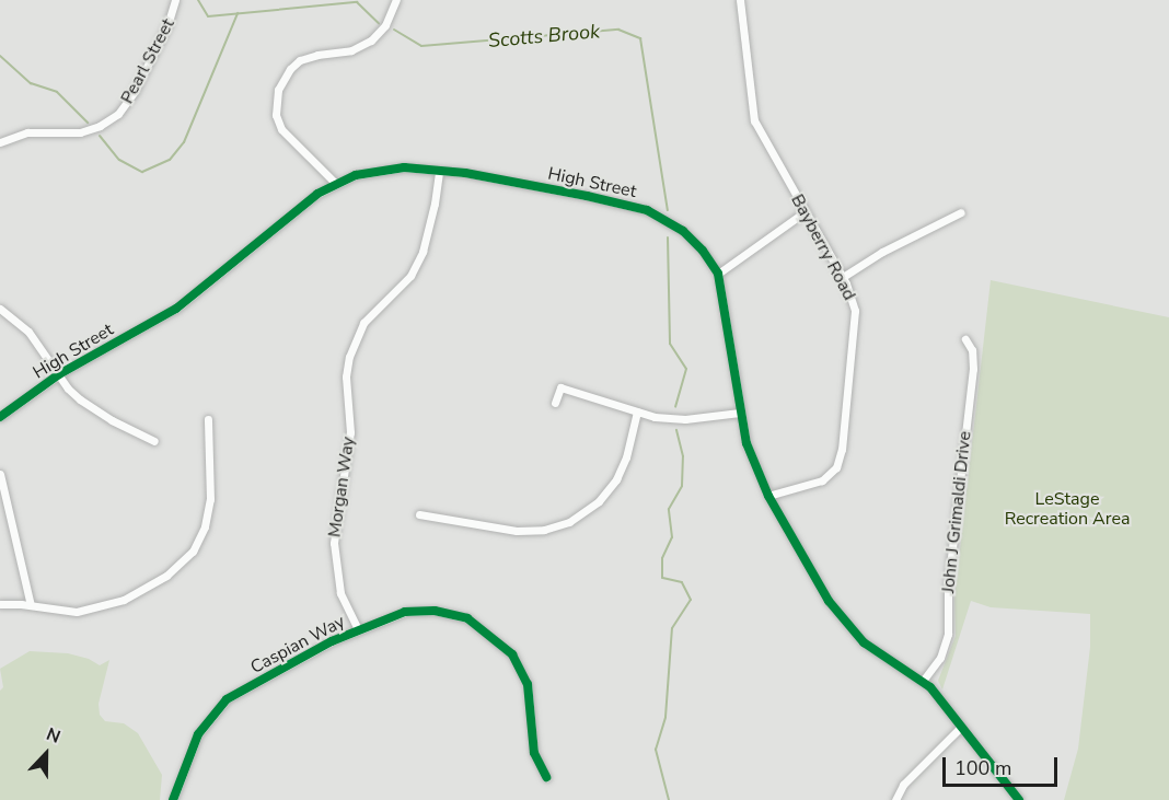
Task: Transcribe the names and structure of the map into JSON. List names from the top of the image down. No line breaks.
{"streets":{"street":["Pearl Street","High Street","Bayberry Road","Morgan Way","John J Grimaldi Drive","Caspian Way"]},"crossings":[["High Street","Bayberry Road"],["High Street","Morgan Way"],["High Street","John J Grimaldi Drive"],["Morgan Way","Caspian Way"]],"water":["Scotts Brook"],"parks":["LeStage Recreation Area"],"scale_bar":"100 m","north":"top"}
